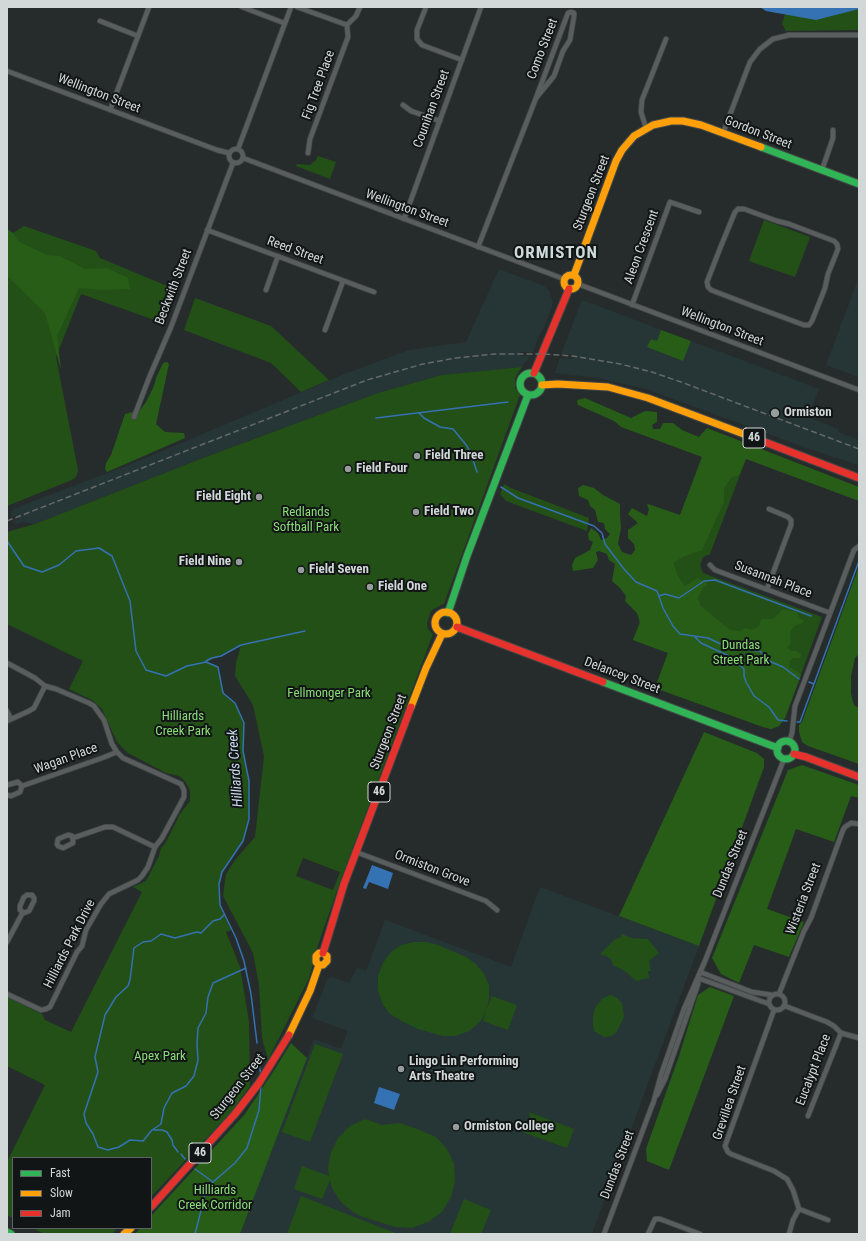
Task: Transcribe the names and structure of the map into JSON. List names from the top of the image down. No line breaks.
{"streets":{"main road":["Gordon Street","Sturgeon Street","46","Delancey Street"],"street":["Como Street","Fig Tree Place","Wellington Street","Counihan Street","Aleon Crescent","Reed Street","Beckwith Street","Susannah Place","Wagan Place","Dundas Street","Ormiston Grove","Wisteria Street","Hilliards Park Drive","Eucalypt Place","Grevillea Street"]},"crossings":[["Como Street","Wellington Street"],["Wellington Street","Counihan Street"],["Wellington Street","Sturgeon Street"],["Wellington Street","Aleon Crescent"],["Wellington Street","Beckwith Street"],["Gordon Street","Sturgeon Street"],["Sturgeon Street","Delancey Street"],["Sturgeon Street","Ormiston Grove"],["Reed Street","Beckwith Street"],["Delancey Street","Dundas Street"],["Wagan Place","Hilliards Park Drive"],["Wisteria Street","Grevillea Street"]],"districts":["ORMISTON"],"water":["Hilliards Creek"],"parks":["Redlands Softball Park","Dundas Street Park","Fellmonger Park","Hilliards Creek Park","Apex Park","Hilliards Creek Corridor"],"places":["Ormiston","Field Three","Field Four","Field Eight","Field Two","Field Nine","Field Seven","Field One","Lingo Lin Performing Arts Theatre","Ormiston College"],"legend":["Fast","Slow","Jam"]}
